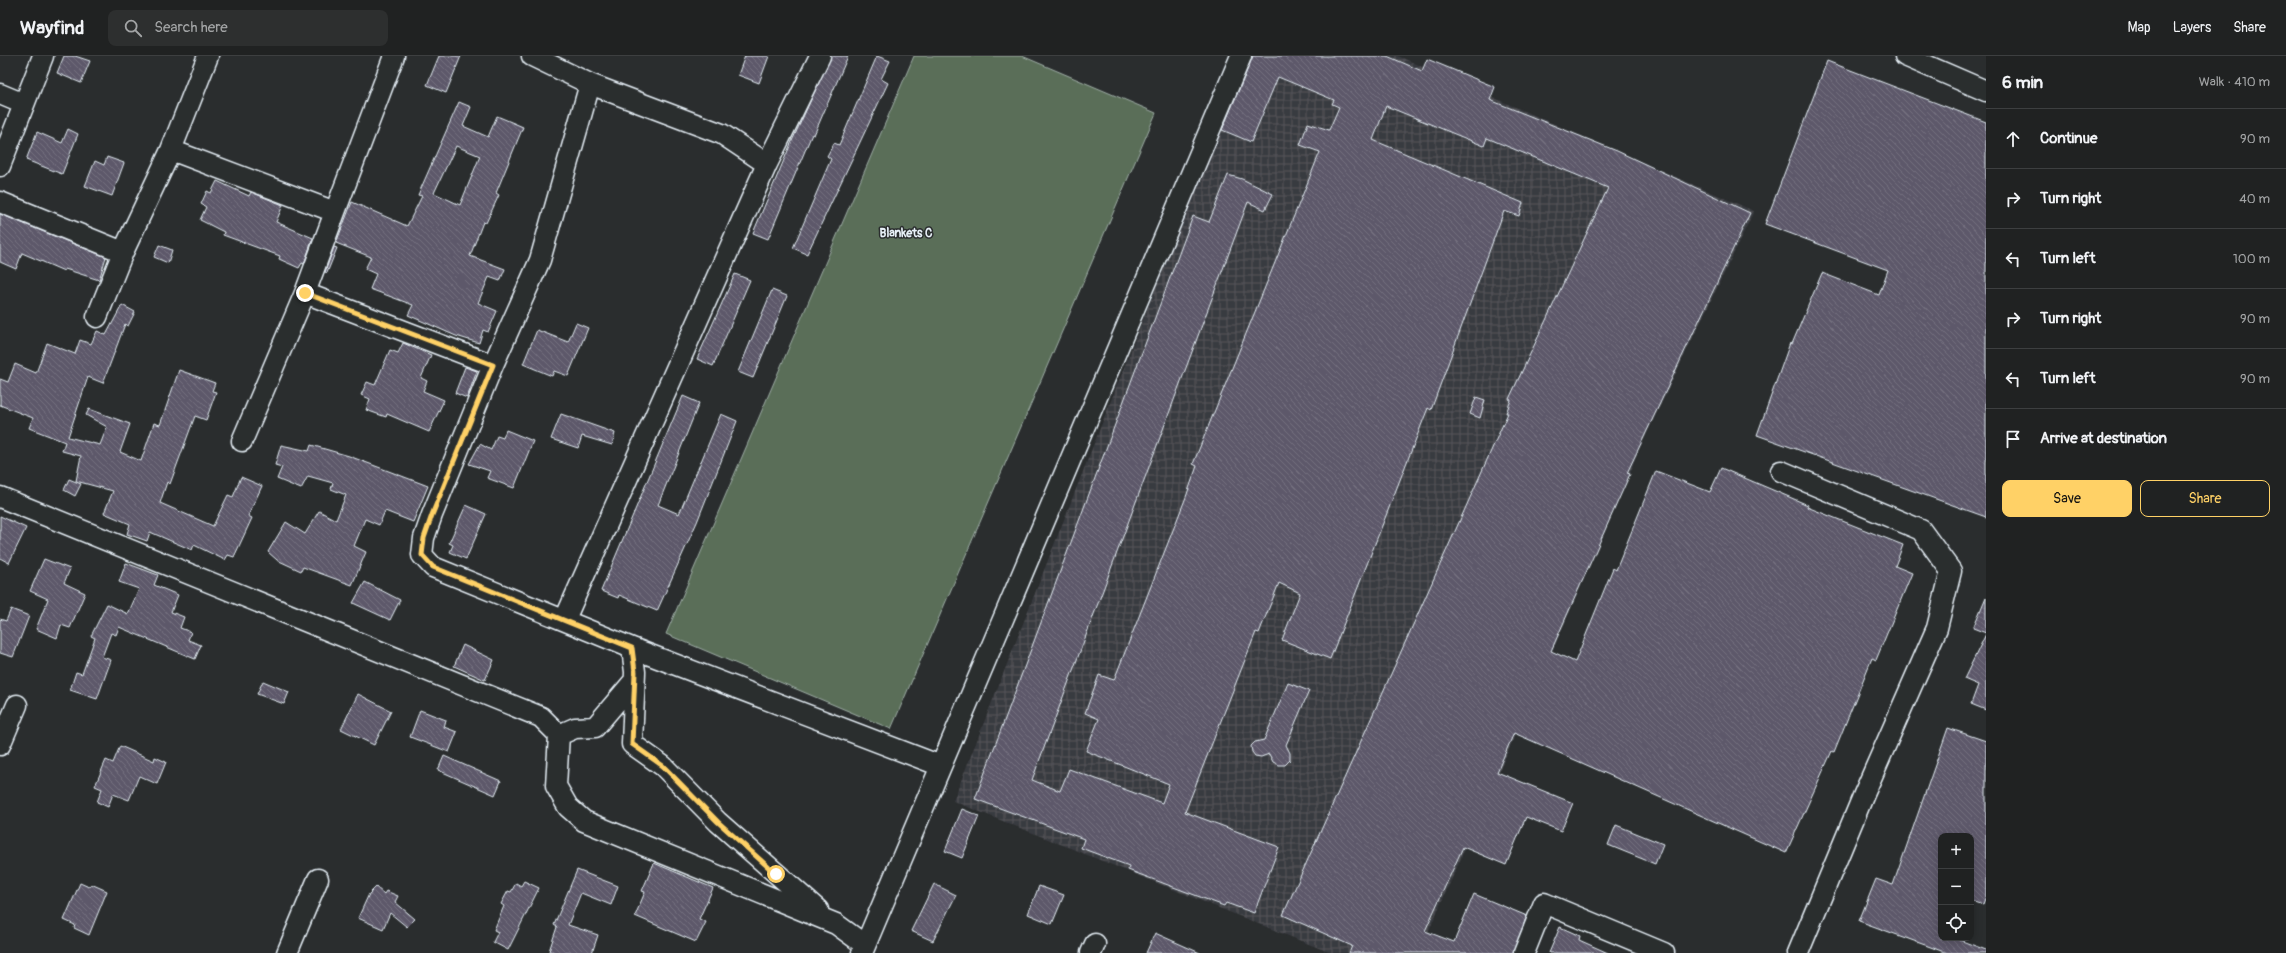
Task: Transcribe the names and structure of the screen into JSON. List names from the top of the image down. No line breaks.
{"districts":["Blankets C"],"page":{"header":"Wayfind","search":"Search here","nav":["Map","Layers","Share"],"heading":["6 min","Walk · 410 m"],"list":[["Continue","90 m"],["Turn right","40 m"],["Turn left","100 m"],["Turn right","90 m"],["Turn left","90 m"],"Arrive at destination"],"buttons":["Save","Share"],"map_buttons":["+","−"]}}
